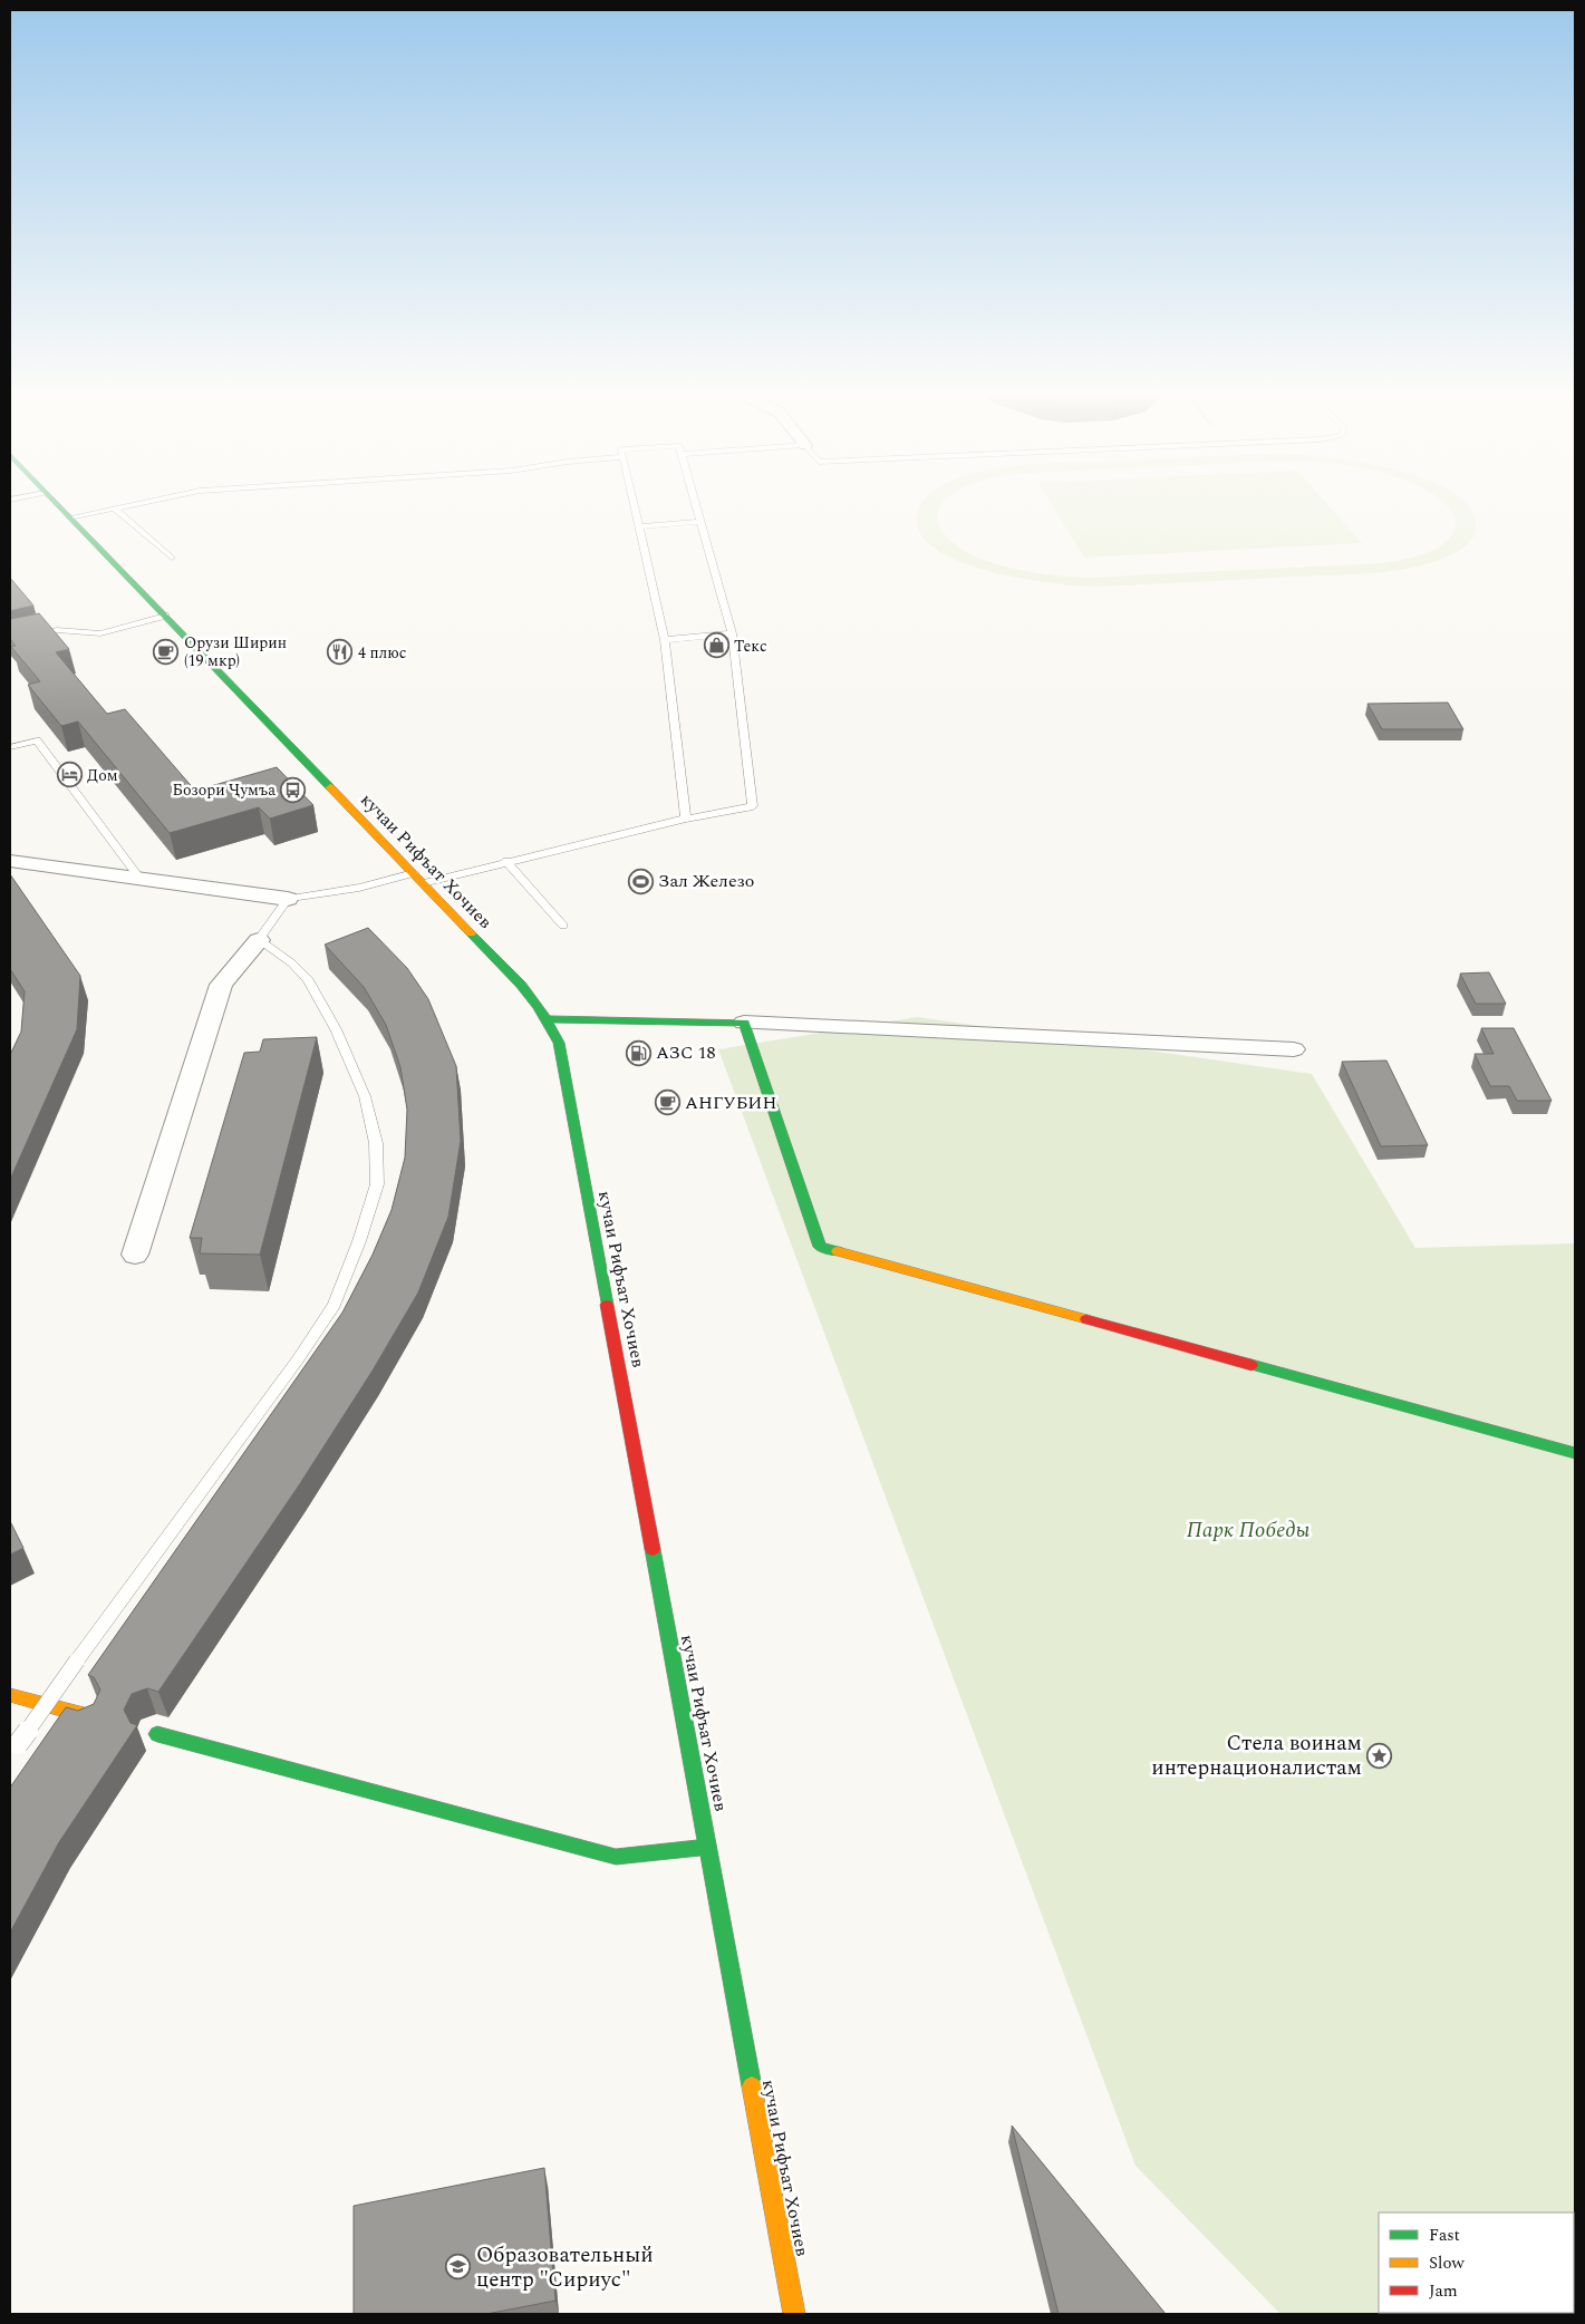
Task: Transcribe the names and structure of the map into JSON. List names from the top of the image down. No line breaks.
{"streets":{"main road":["кучаи Рифъат Хочиев"]},"parks":["Парк Победы"],"places":{"shop":["Текс"],"cafe":["Орузи Ширин (19 мкр)","АНГУБИН"],"restaurant":["4 плюс"],"hotel":["Дом"],"bus stop":["Бозори Ҷумъа"],"sports":["Зал Железо"],"fuel station":["АЗС 18"],"place":["Стела воинам интернационалистам"],"school or university":["Образовательный центр \"Сириус\""]},"legend":["Fast","Slow","Jam"]}
